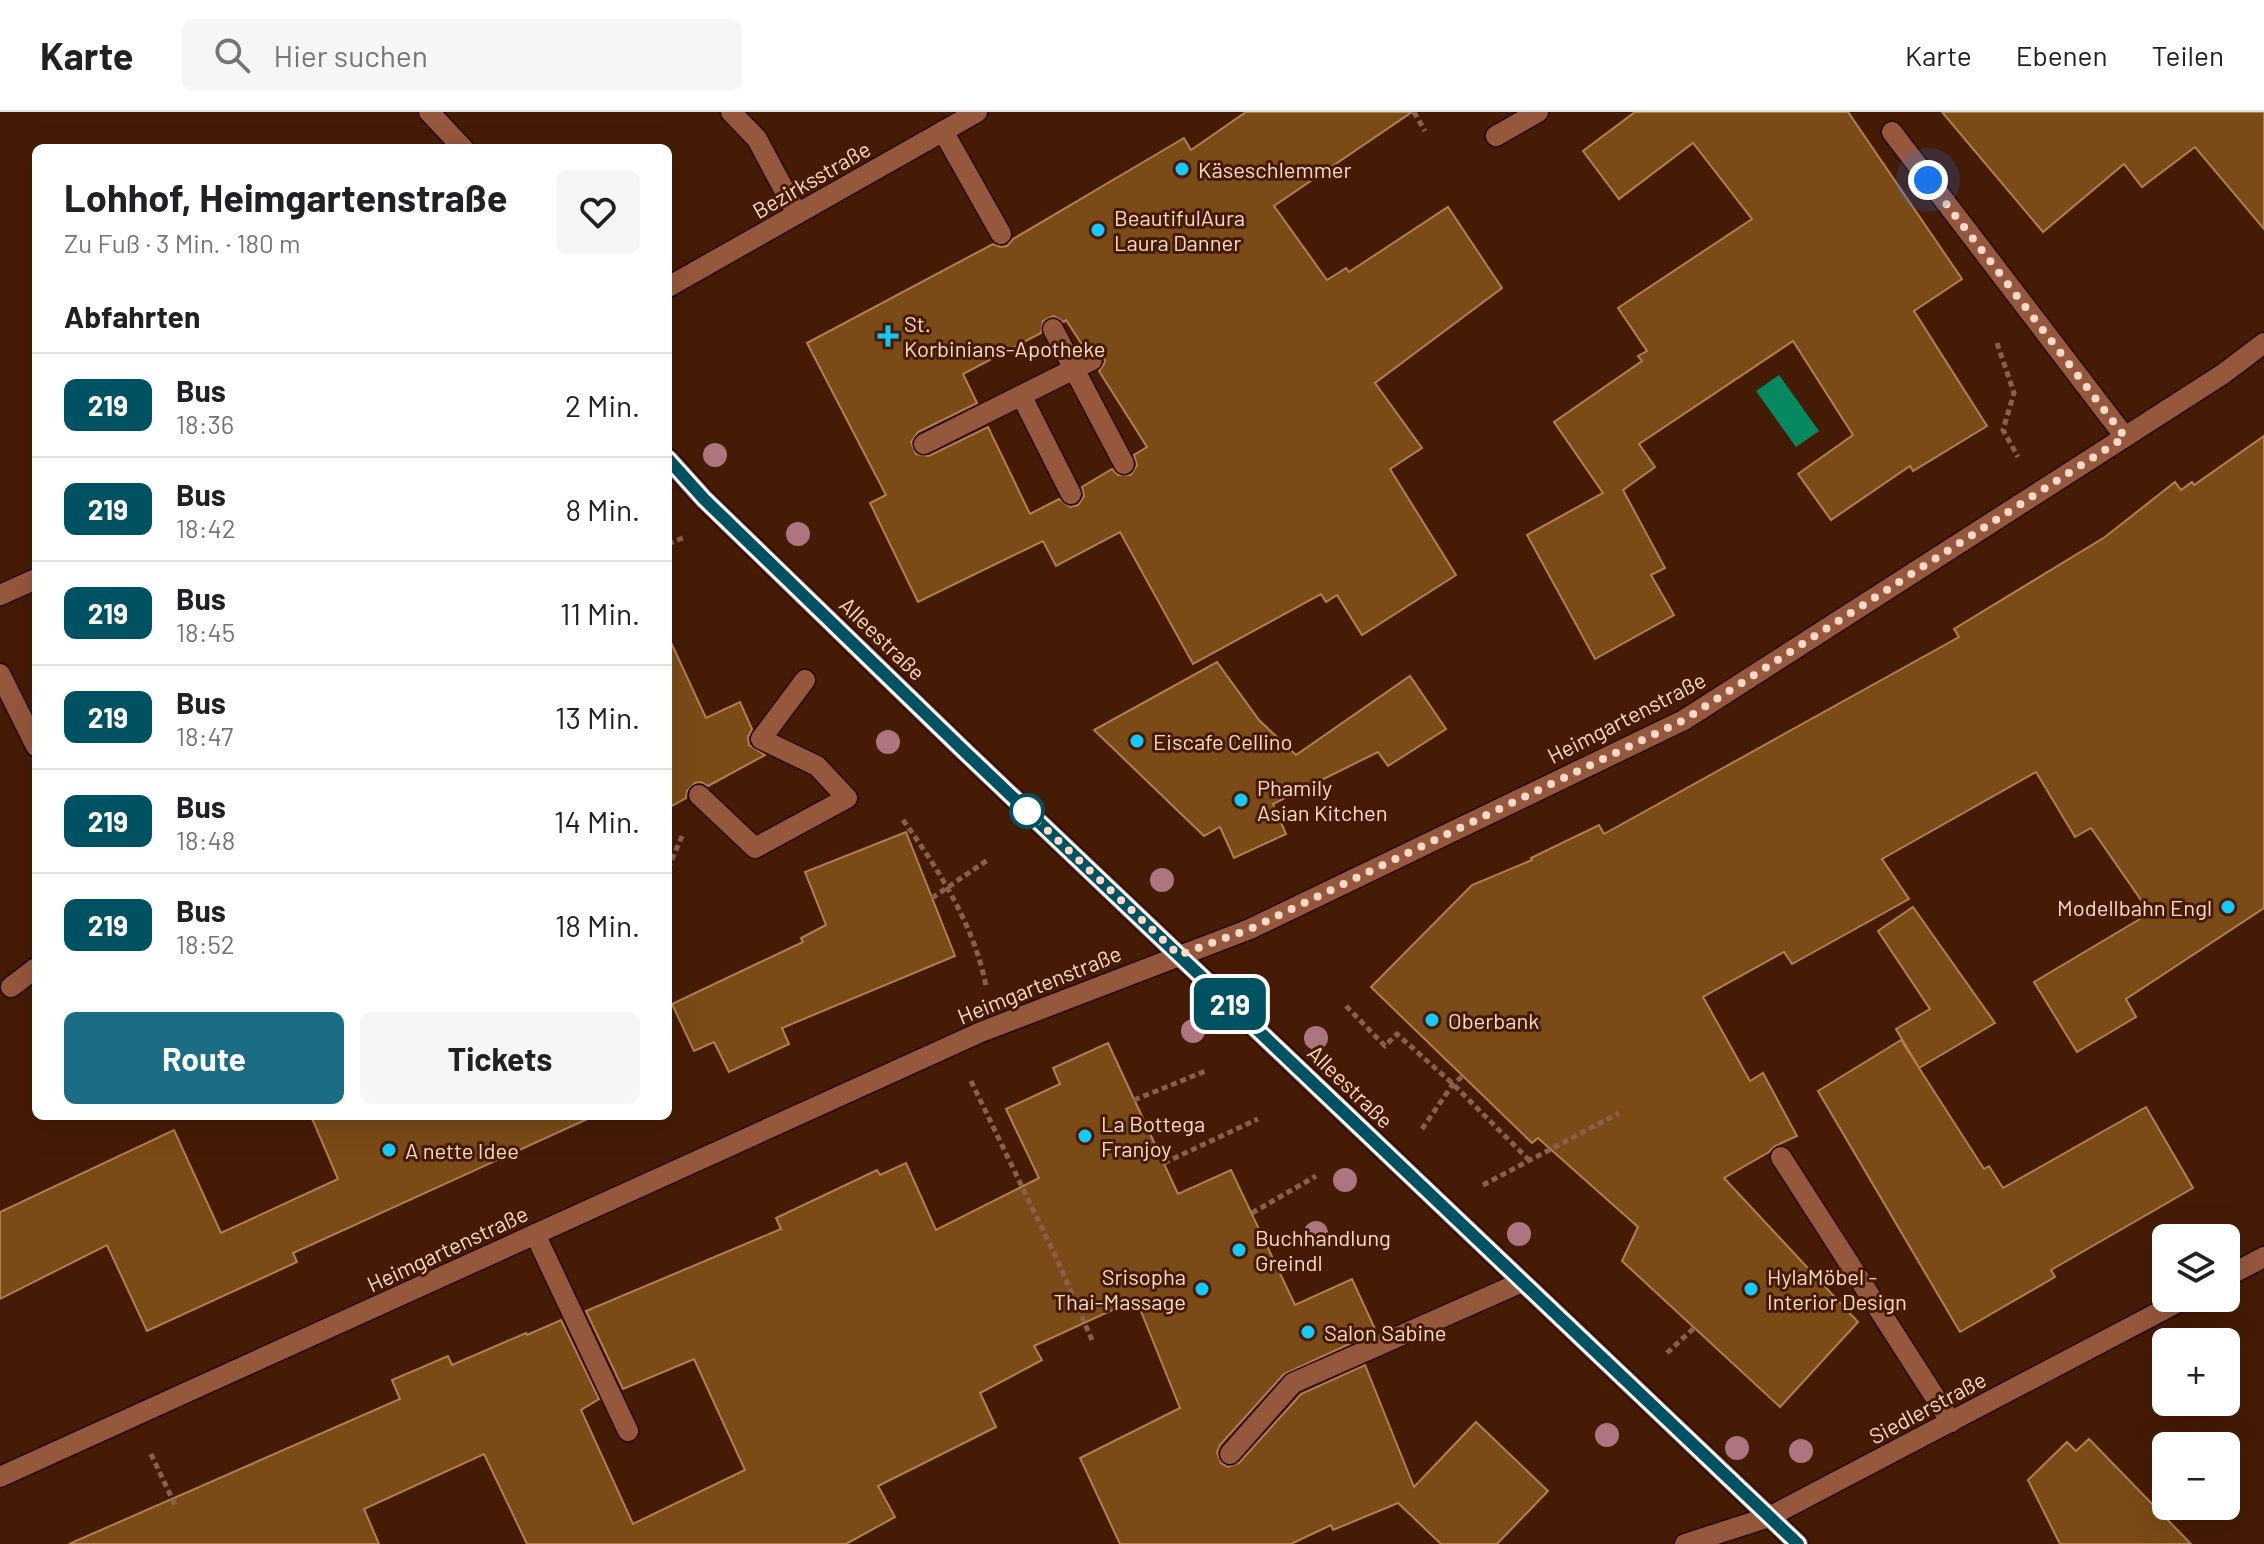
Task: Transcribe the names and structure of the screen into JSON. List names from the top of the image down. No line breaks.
{"streets":{"street":["Bezirksstraße","Alleestraße","Heimgartenstraße","Siedlerstraße"]},"crossings":[["Alleestraße","Heimgartenstraße"],["Alleestraße","Siedlerstraße"]],"places":{"other":["Käseschlemmer","BeautifulAura Laura Danner","Eiscafe Cellino","Phamily Asian Kitchen","Modellbahn Engl","Oberbank","La Bottega Franjoy","A nette Idee","Buchhandlung Greindl","Srisopha Thai-Massage","HylaMöbel - Interior Design","Salon Sabine"],"health":["St. Korbinians-Apotheke"]},"lines":["bus line 219"],"page":{"header":"Karte","search":"Hier suchen","nav":["Karte","Ebenen","Teilen"],"on_map":"219","heading":[["Lohhof, Heimgartenstraße","Zu Fuß · 3 Min. · 180 m"],"Abfahrten"],"list":[{"mark":"219","name":"Bus","note":"18:36","value":"2 Min."},{"mark":"219","name":"Bus","note":"18:42","value":"8 Min."},{"mark":"219","name":"Bus","note":"18:45","value":"11 Min."},{"mark":"219","name":"Bus","note":"18:47","value":"13 Min."},{"mark":"219","name":"Bus","note":"18:48","value":"14 Min."},{"mark":"219","name":"Bus","note":"18:52","value":"18 Min."}],"buttons":["Route","Tickets"],"map_buttons":["+","−"]}}
